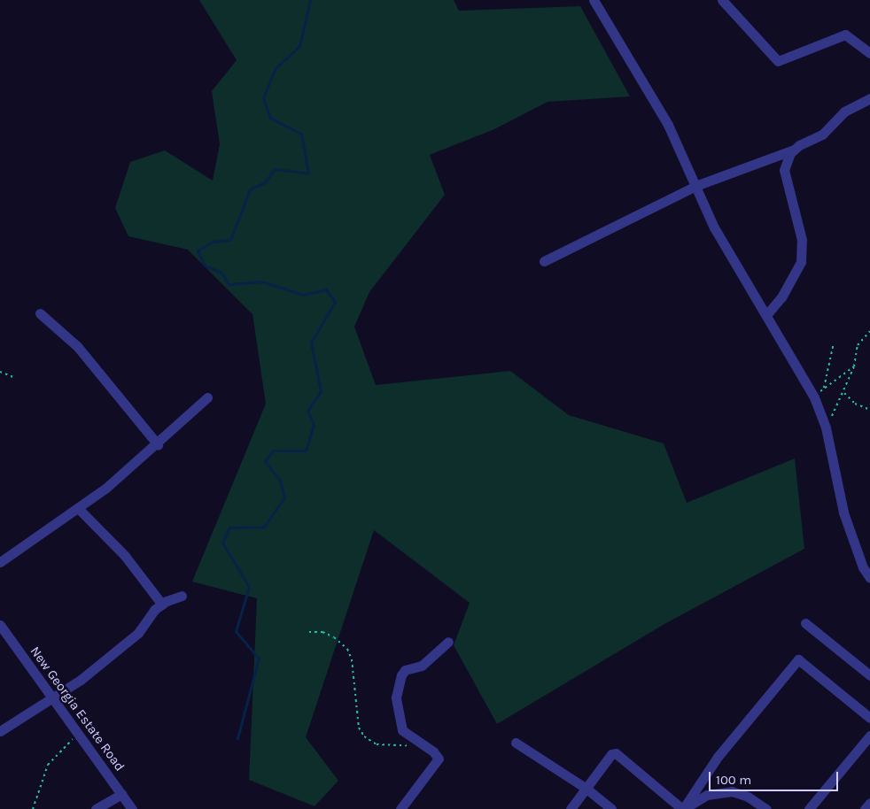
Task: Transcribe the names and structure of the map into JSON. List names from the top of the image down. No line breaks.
{"streets":{"street":["New Georgia Estate Road"]},"scale_bar":"100 m"}
